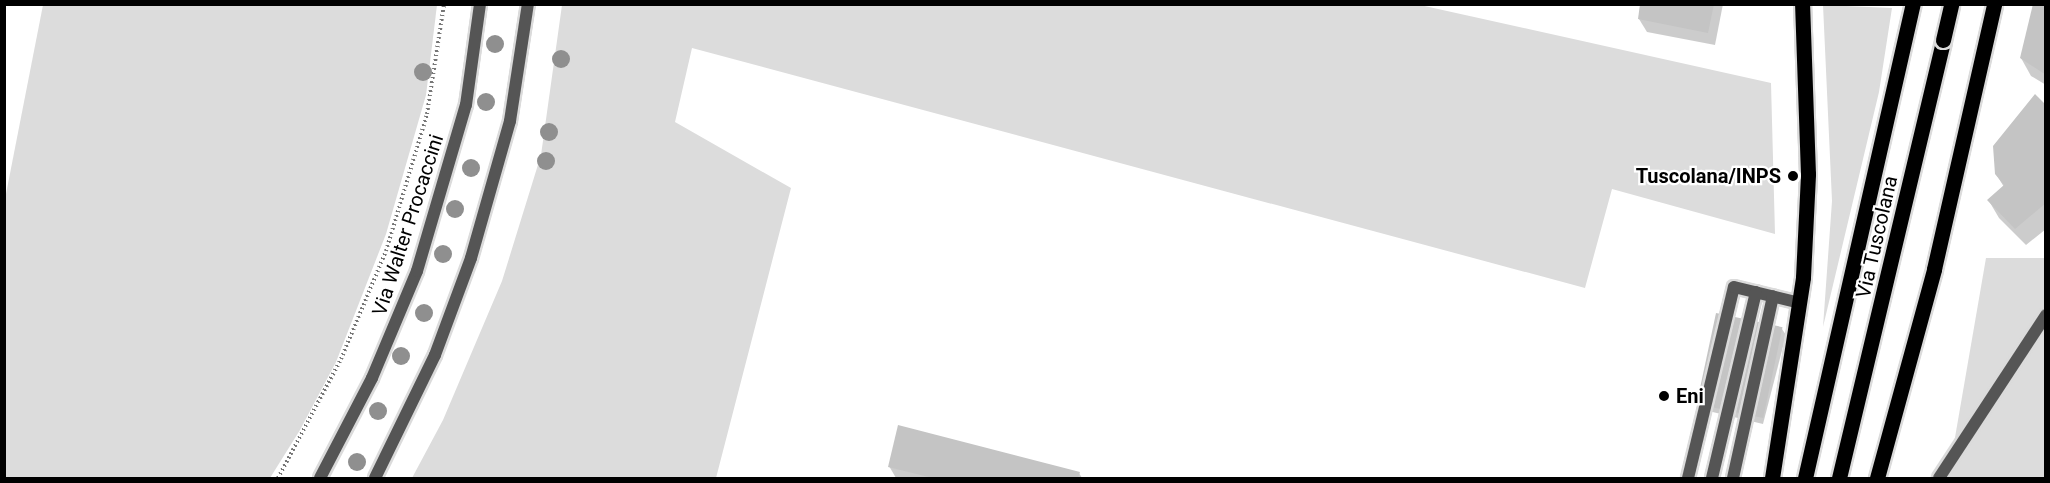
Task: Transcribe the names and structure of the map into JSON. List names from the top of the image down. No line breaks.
{"streets":{"main road":["Via Tuscolana"],"street":["Via Walter Procaccini"]},"places":["Tuscolana/INPS","Eni"]}
